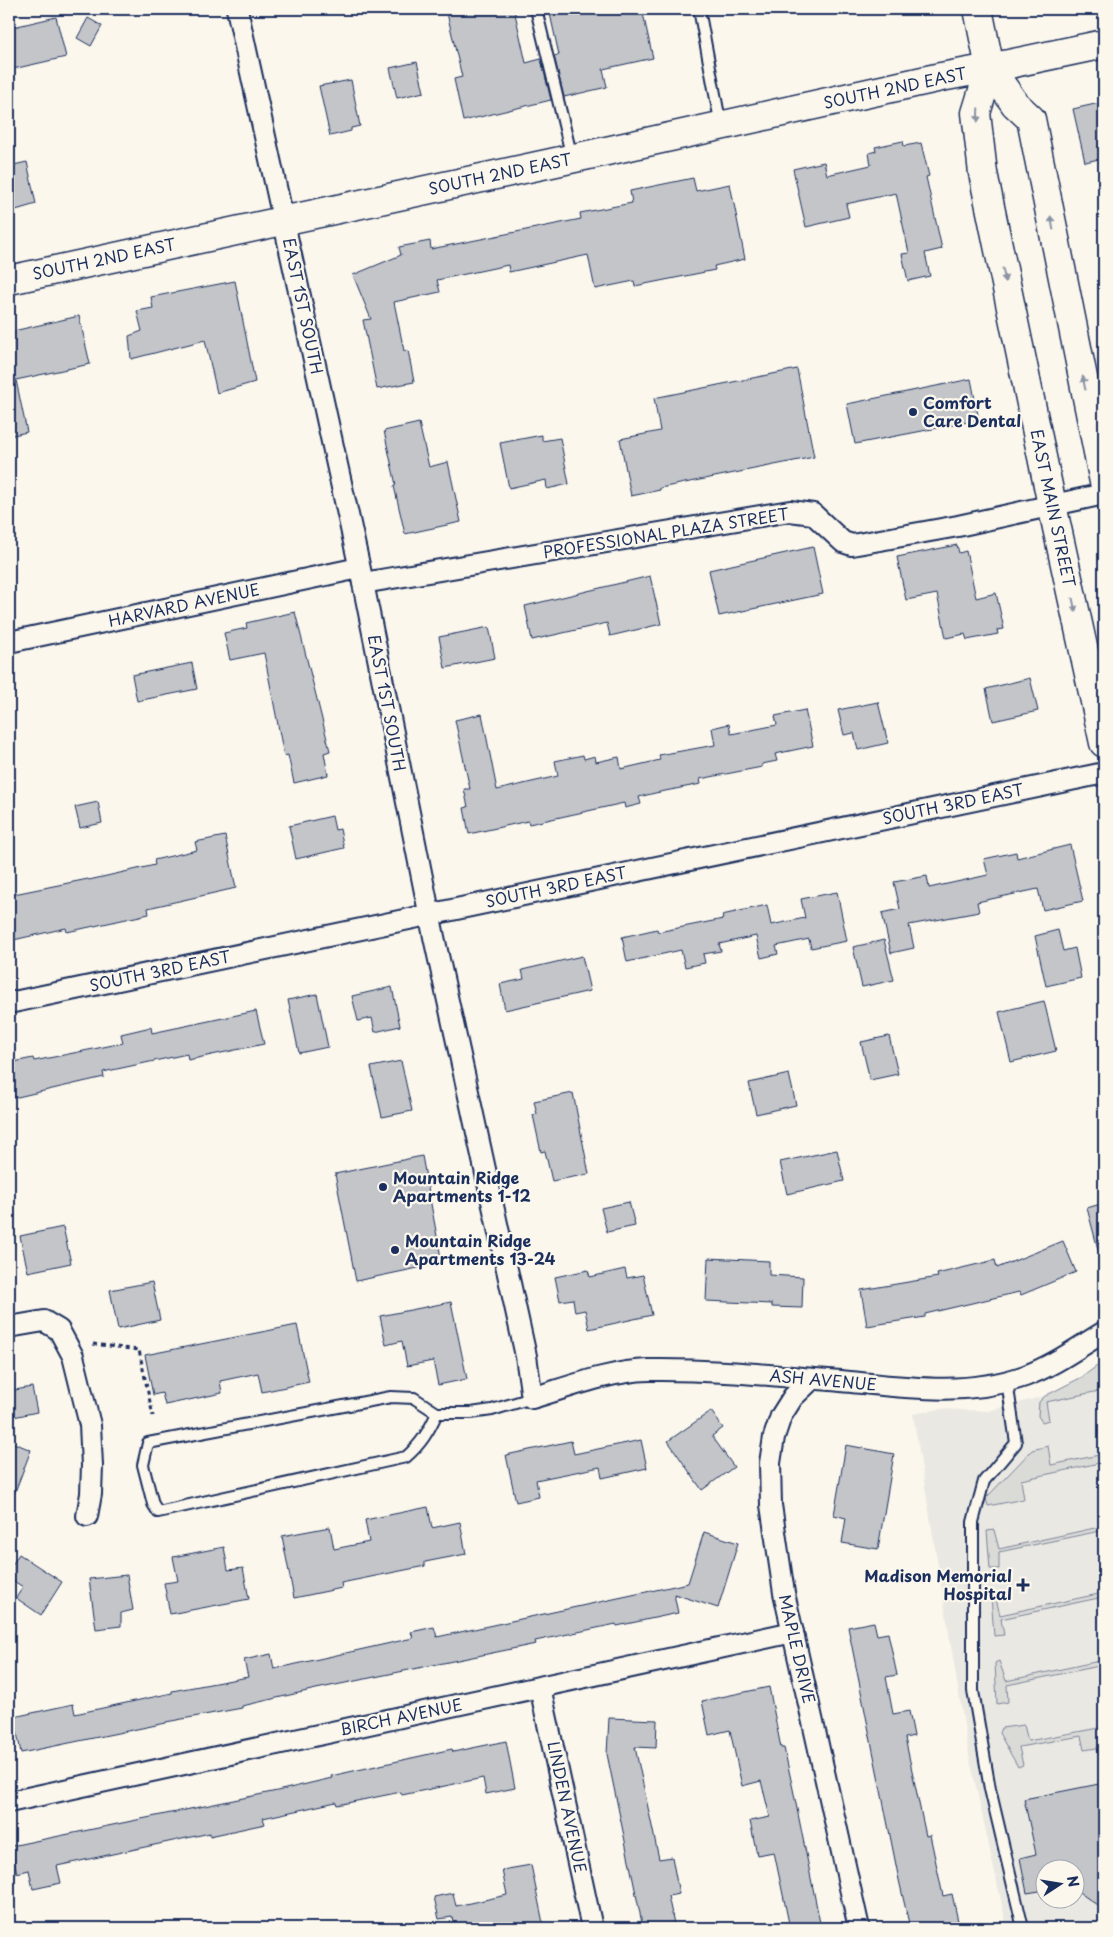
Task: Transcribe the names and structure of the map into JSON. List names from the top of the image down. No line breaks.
{"streets":{"main road":["SOUTH 2ND EAST","EAST MAIN STREET"],"street":["EAST 1ST SOUTH","PROFESSIONAL PLAZA STREET","HARVARD AVENUE","SOUTH 3RD EAST","ASH AVENUE","MAPLE DRIVE","BIRCH AVENUE","LINDEN AVENUE"]},"crossings":[["SOUTH 2ND EAST","EAST 1ST SOUTH"],["SOUTH 2ND EAST","EAST MAIN STREET"],["EAST 1ST SOUTH","PROFESSIONAL PLAZA STREET"],["EAST 1ST SOUTH","HARVARD AVENUE"],["EAST 1ST SOUTH","SOUTH 3RD EAST"],["EAST 1ST SOUTH","ASH AVENUE"],["EAST MAIN STREET","PROFESSIONAL PLAZA STREET"],["PROFESSIONAL PLAZA STREET","HARVARD AVENUE"],["ASH AVENUE","MAPLE DRIVE"],["MAPLE DRIVE","BIRCH AVENUE"],["BIRCH AVENUE","LINDEN AVENUE"]],"places":{"other":["Comfort Care Dental","Mountain Ridge Apartments 1-12","Mountain Ridge Apartments 13-24"],"health":["Madison Memorial Hospital"]},"north":"right"}
